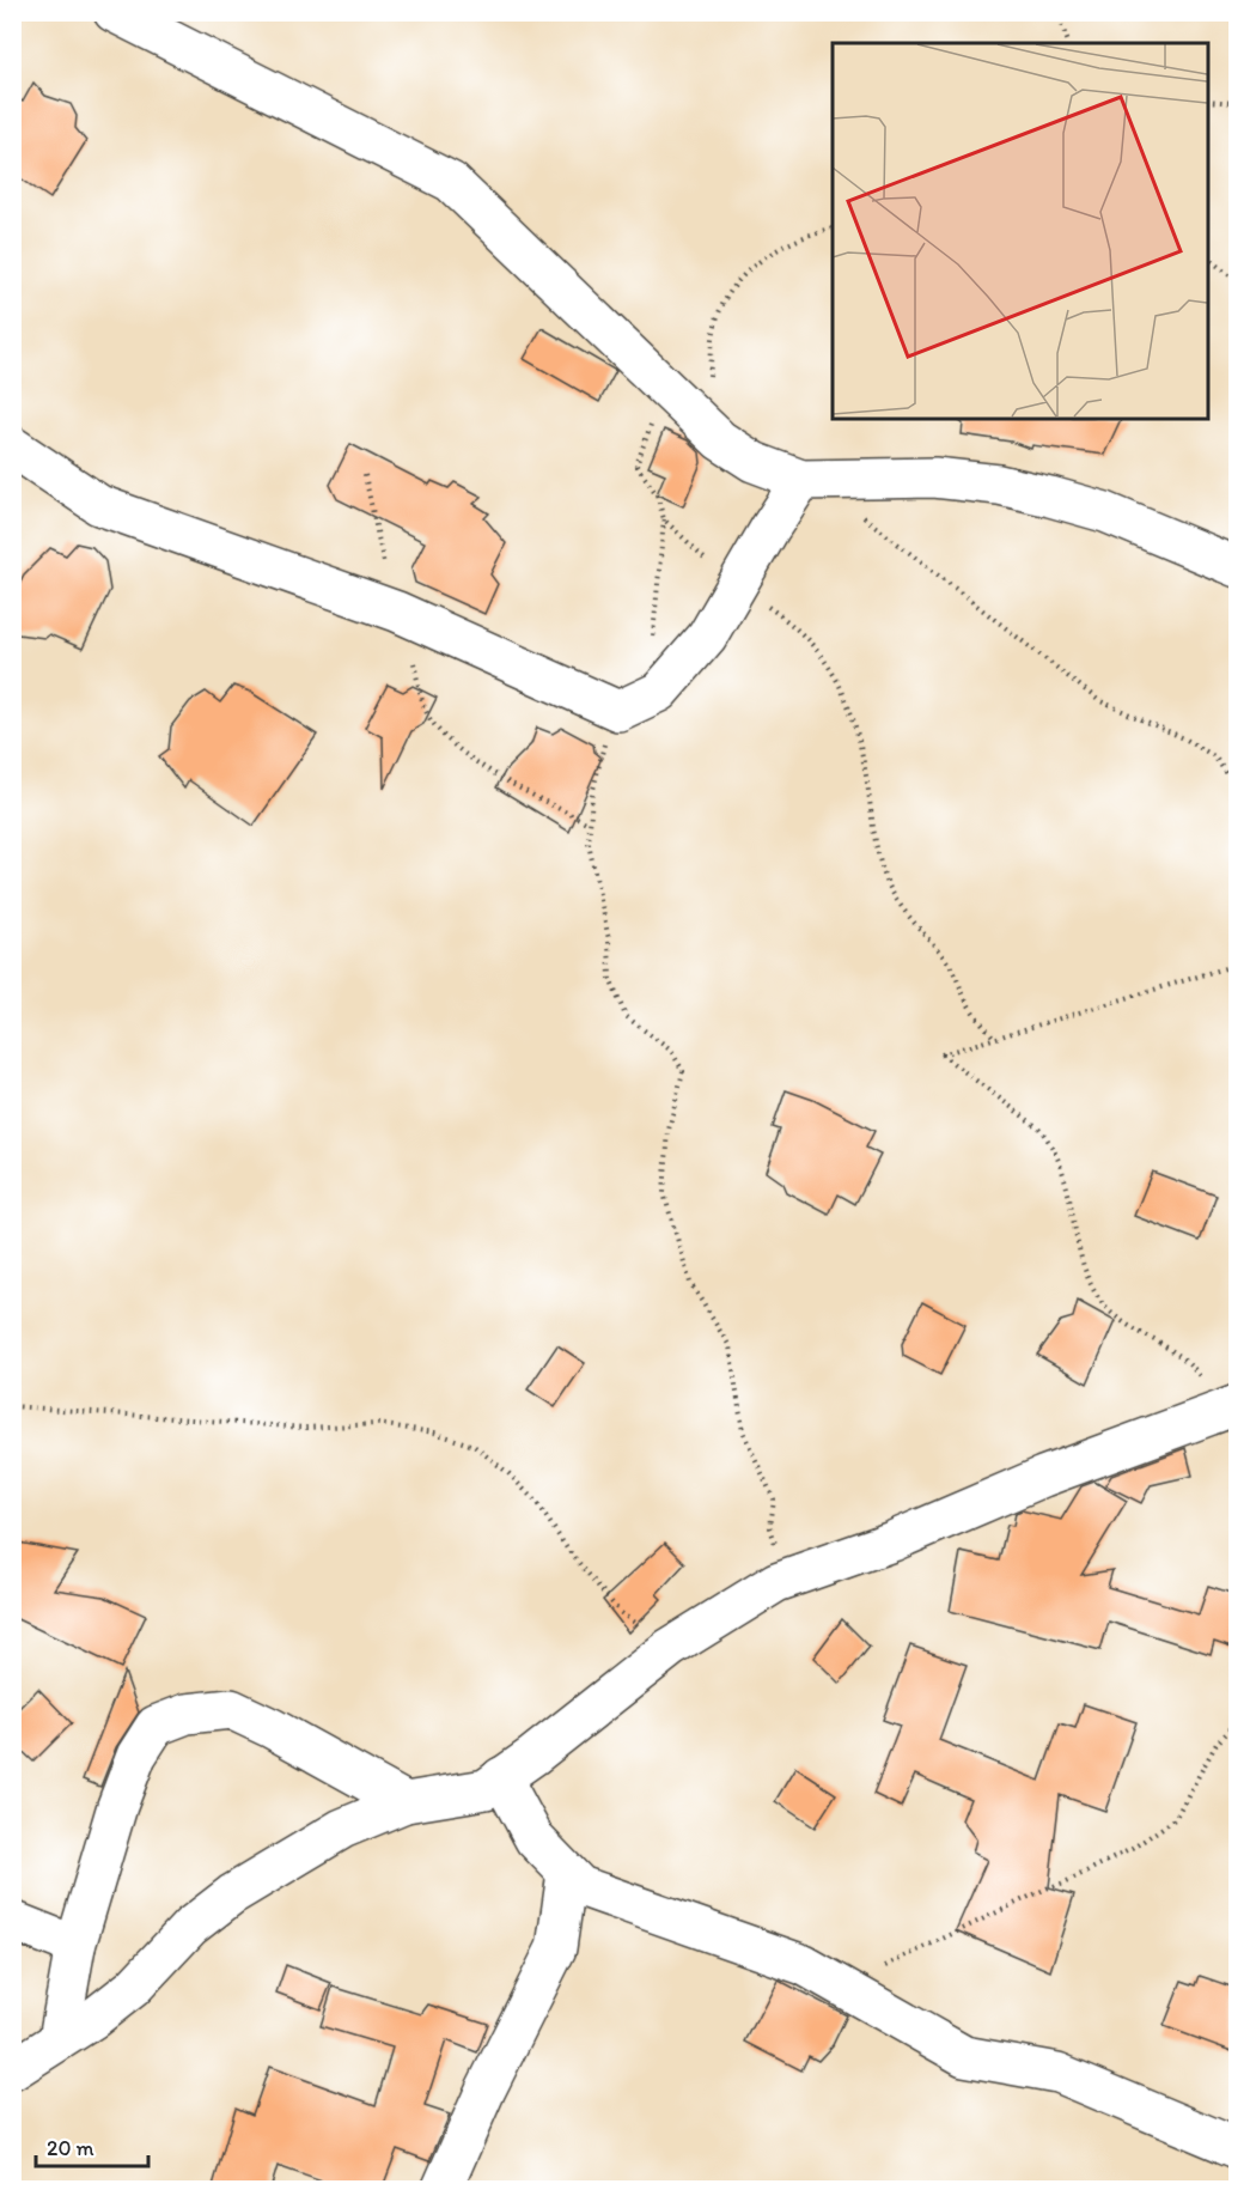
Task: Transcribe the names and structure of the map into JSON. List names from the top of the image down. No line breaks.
{"scale_bar":"20 m"}
